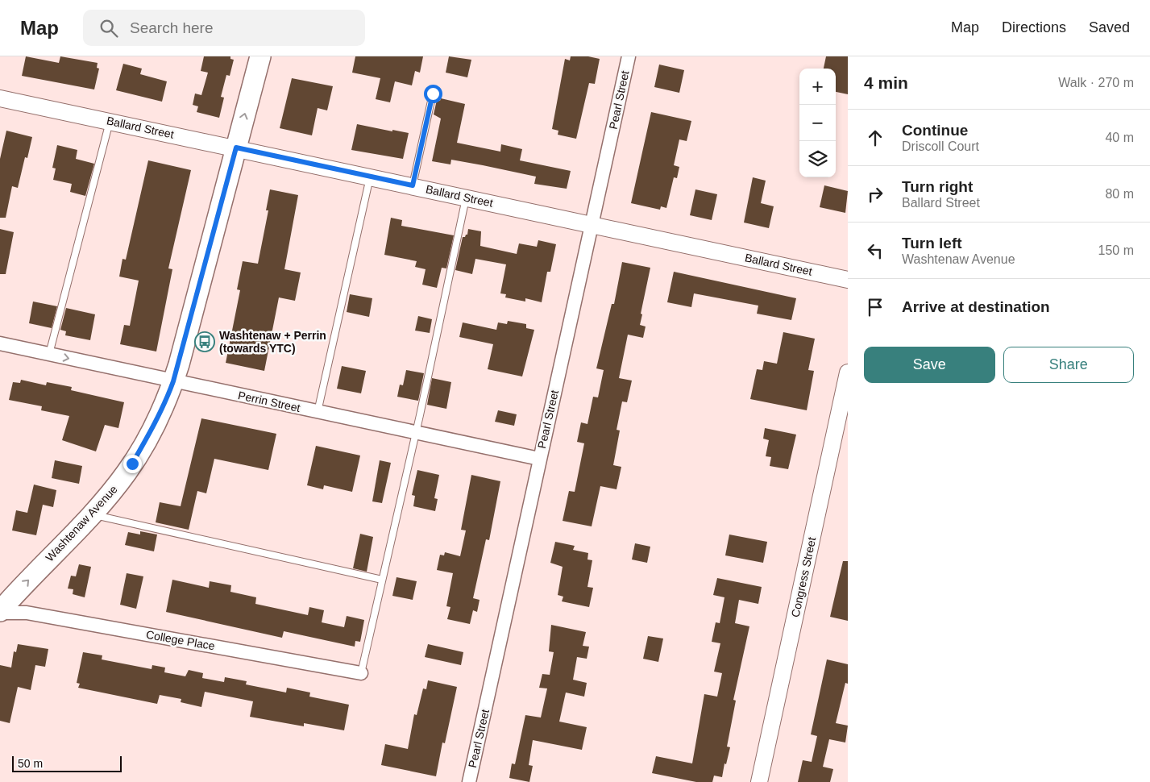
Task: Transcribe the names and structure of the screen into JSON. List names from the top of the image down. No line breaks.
{"streets":{"main road":["Washtenaw Avenue"],"street":["Pearl Street","Ballard Street","Perrin Street","Congress Street","College Place"]},"crossings":[["Pearl Street","Ballard Street"],["Pearl Street","Perrin Street"],["Ballard Street","Washtenaw Avenue"],["Perrin Street","Washtenaw Avenue"],["Washtenaw Avenue","College Place"]],"one_way":["Washtenaw Avenue"],"places":{"bus stop":["Washtenaw + Perrin (towards YTC)"]},"scale_bar":"50 m","page":{"header":"Map","search":"Search here","nav":["Map","Directions","Saved"],"heading":["4 min","Walk · 270 m"],"map_buttons":["+","−"],"list":[["Continue","Driscoll Court","40 m"],["Turn right","Ballard Street","80 m"],["Turn left","Washtenaw Avenue","150 m"],"Arrive at destination"],"buttons":["Save","Share"],"scale":"50 m"}}
